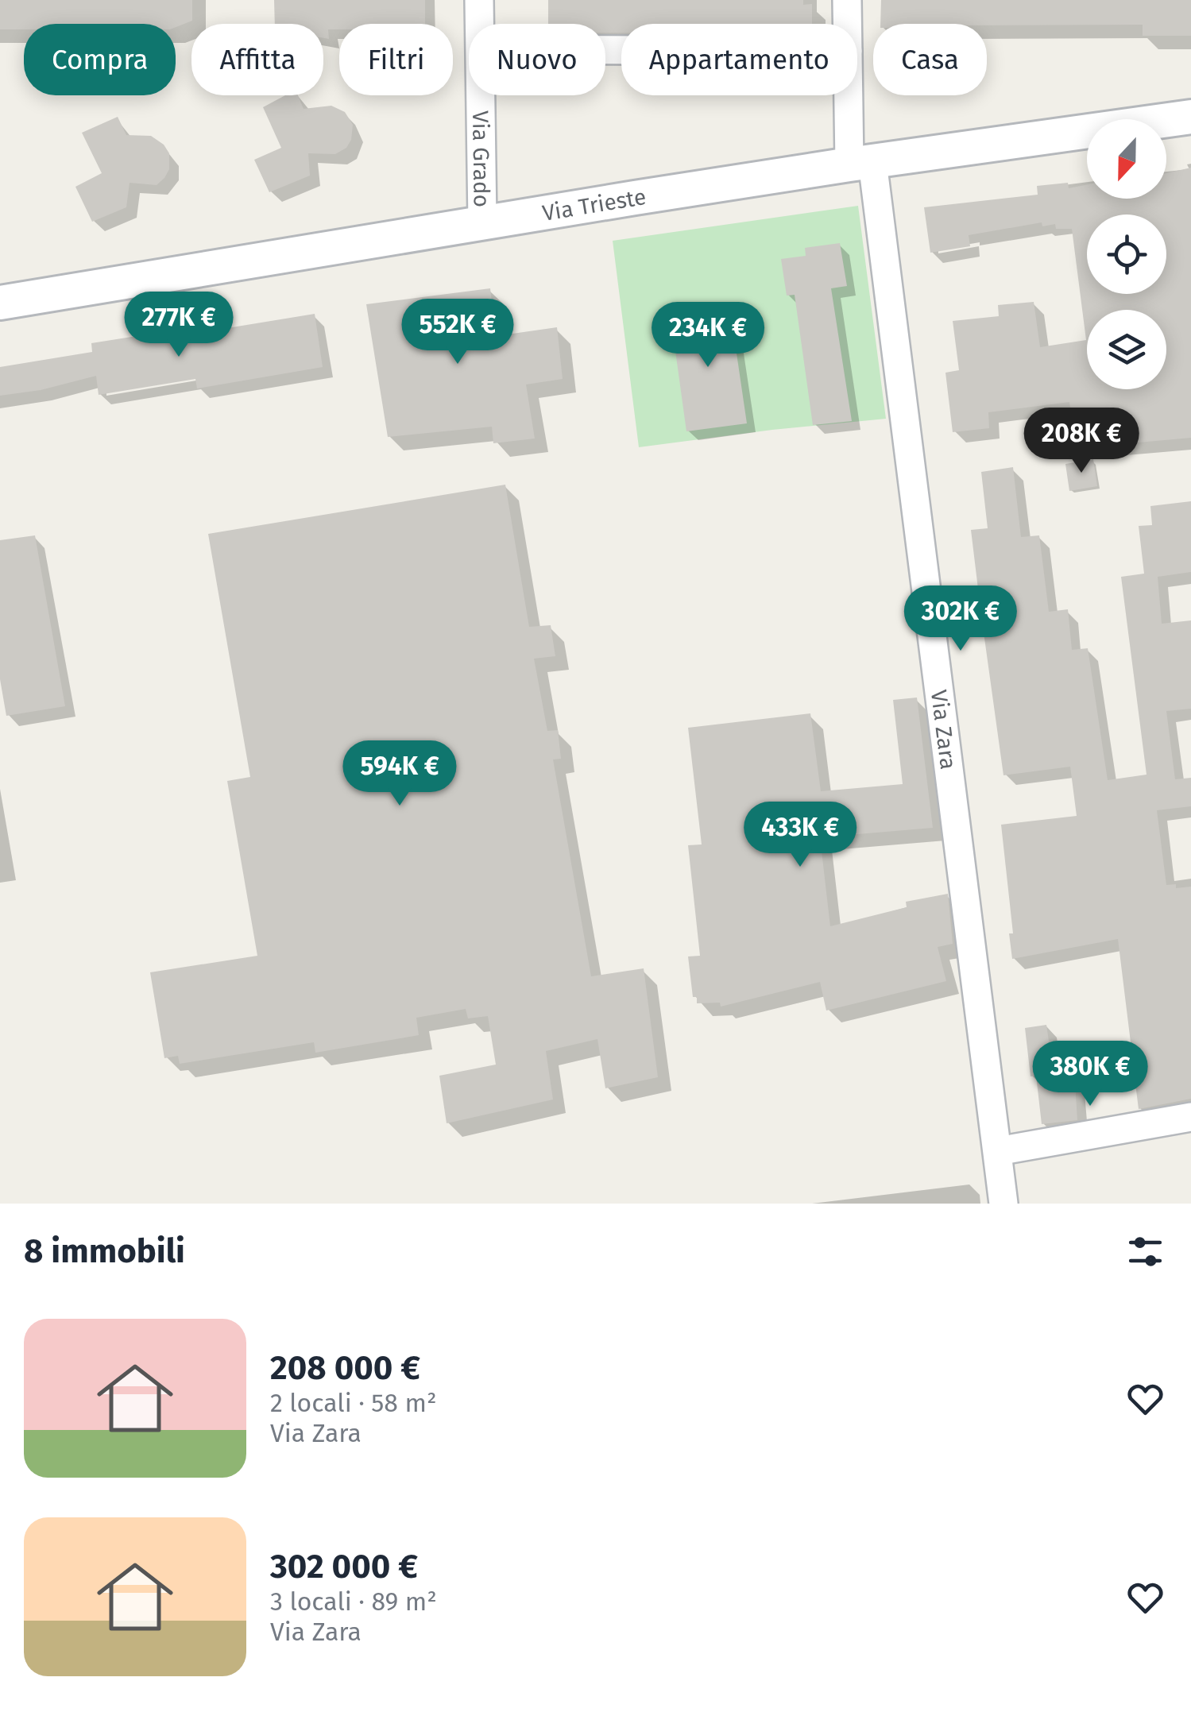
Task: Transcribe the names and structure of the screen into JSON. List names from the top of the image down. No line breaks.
{"streets":{"street":["Via Grado","Via Trieste","Via Zara"]},"crossings":[["Via Grado","Via Trieste"],["Via Trieste","Via Zara"]],"north":"bottom","page":{"chip":["Compra","Affitta","Filtri","Nuovo","Appartamento","Casa"],"price":["277K €","552K €","234K €","208K €","302K €","594K €","433K €","380K €"],"heading":"8 immobili","list":[{"name":"208 000 €","note":"2 locali · 58 m² · Via Zara"},{"name":"302 000 €","note":"3 locali · 89 m² · Via Zara"}]}}
